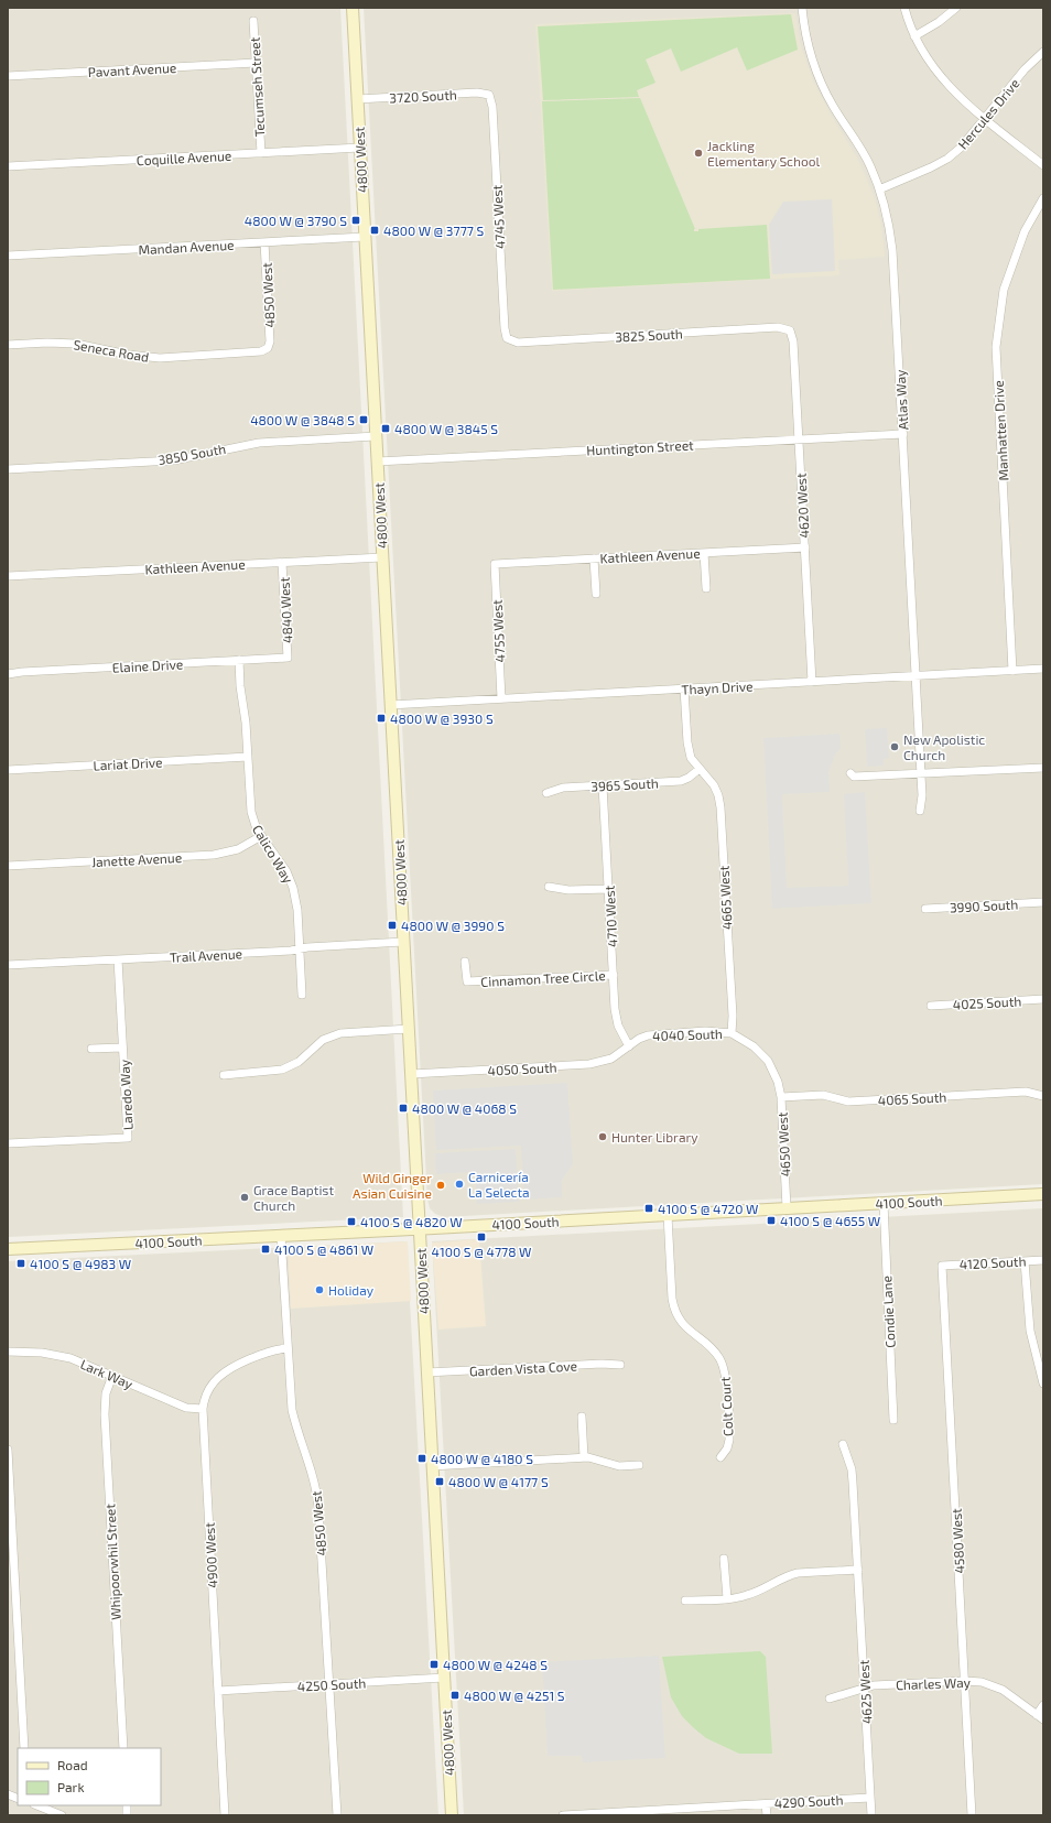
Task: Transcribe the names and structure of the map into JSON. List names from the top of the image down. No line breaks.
{"streets":{"main road":["4800 West","4100 South"],"street":["Pavant Avenue","Tecumseh Street","3720 South","Hercules Drive","Coquille Avenue","4745 West","Mandan Avenue","4850 West","3825 South","Seneca Road","Atlas Way","Manhatten Drive","Huntington Street","3850 South","4620 West","Kathleen Avenue","4840 West","4755 West","Elaine Drive","Thayn Drive","Lariat Drive","3965 South","Calico Way","Janette Avenue","4665 West","3990 South","4710 West","Trail Avenue","Cinnamon Tree Circle","4025 South","4040 South","4050 South","Laredo Way","4065 South","4650 West","4120 South","Condie Lane","Garden Vista Cove","Lark Way","Colt Court","4580 West","4900 West","Whipoorwhil Street","Charles Way","4250 South","4625 West","4290 South"]},"crossings":[["Pavant Avenue","Tecumseh Street"],["Tecumseh Street","Coquille Avenue"],["3720 South","4800 West"],["3720 South","4745 West"],["Hercules Drive","Atlas Way"],["Coquille Avenue","4800 West"],["4800 West","Mandan Avenue"],["4800 West","Huntington Street"],["4800 West","3850 South"],["4800 West","Kathleen Avenue"],["4800 West","Thayn Drive"],["4800 West","Trail Avenue"],["4800 West","4050 South"],["4800 West","4100 South"],["4800 West","Garden Vista Cove"],["4800 West","4250 South"],["4745 West","3825 South"],["Mandan Avenue","4850 West"],["4850 West","Seneca Road"],["4850 West","4100 South"],["4850 West","4900 West"],["4850 West","4250 South"],["3825 South","4620 West"],["Atlas Way","Huntington Street"],["Atlas Way","Thayn Drive"],["Manhatten Drive","Thayn Drive"],["Huntington Street","4620 West"],["4620 West","Kathleen Avenue"],["4620 West","Thayn Drive"],["Kathleen Avenue","4840 West"],["Kathleen Avenue","4755 West"],["4840 West","Elaine Drive"],["4755 West","Thayn Drive"],["Elaine Drive","Calico Way"],["Thayn Drive","4665 West"],["Lariat Drive","Calico Way"],["3965 South","4665 West"],["3965 South","4710 West"],["Calico Way","Janette Avenue"],["Calico Way","Trail Avenue"],["4665 West","4040 South"],["4710 West","Cinnamon Tree Circle"],["4710 West","4040 South"],["4710 West","4050 South"],["Trail Avenue","Laredo Way"],["4040 South","4050 South"],["4040 South","4650 West"],["4065 South","4650 West"],["4650 West","4100 South"],["4100 South","Condie Lane"],["4100 South","Colt Court"],["4120 South","4580 West"],["Lark Way","4900 West"],["Lark Way","Whipoorwhil Street"],["4580 West","Charles Way"],["4900 West","4250 South"],["Charles Way","4625 West"],["4625 West","4290 South"]],"places":{"other":["Jackling Elementary School","New Apolistic Church","Hunter Library","Carnicería La Selecta","Wild Ginger Asian Cuisine","Grace Baptist Church","Holiday"],"transit":["4800 W @ 3790 S","4800 W @ 3777 S","4800 W @ 3848 S","4800 W @ 3845 S","4800 W @ 3930 S","4800 W @ 3990 S","4800 W @ 4068 S","4100 S @ 4720 W","4100 S @ 4655 W","4100 S @ 4820 W","4100 S @ 4778 W","4100 S @ 4861 W","4100 S @ 4983 W","4800 W @ 4180 S","4800 W @ 4177 S","4800 W @ 4248 S","4800 W @ 4251 S"]},"legend":["Road","Park"]}
